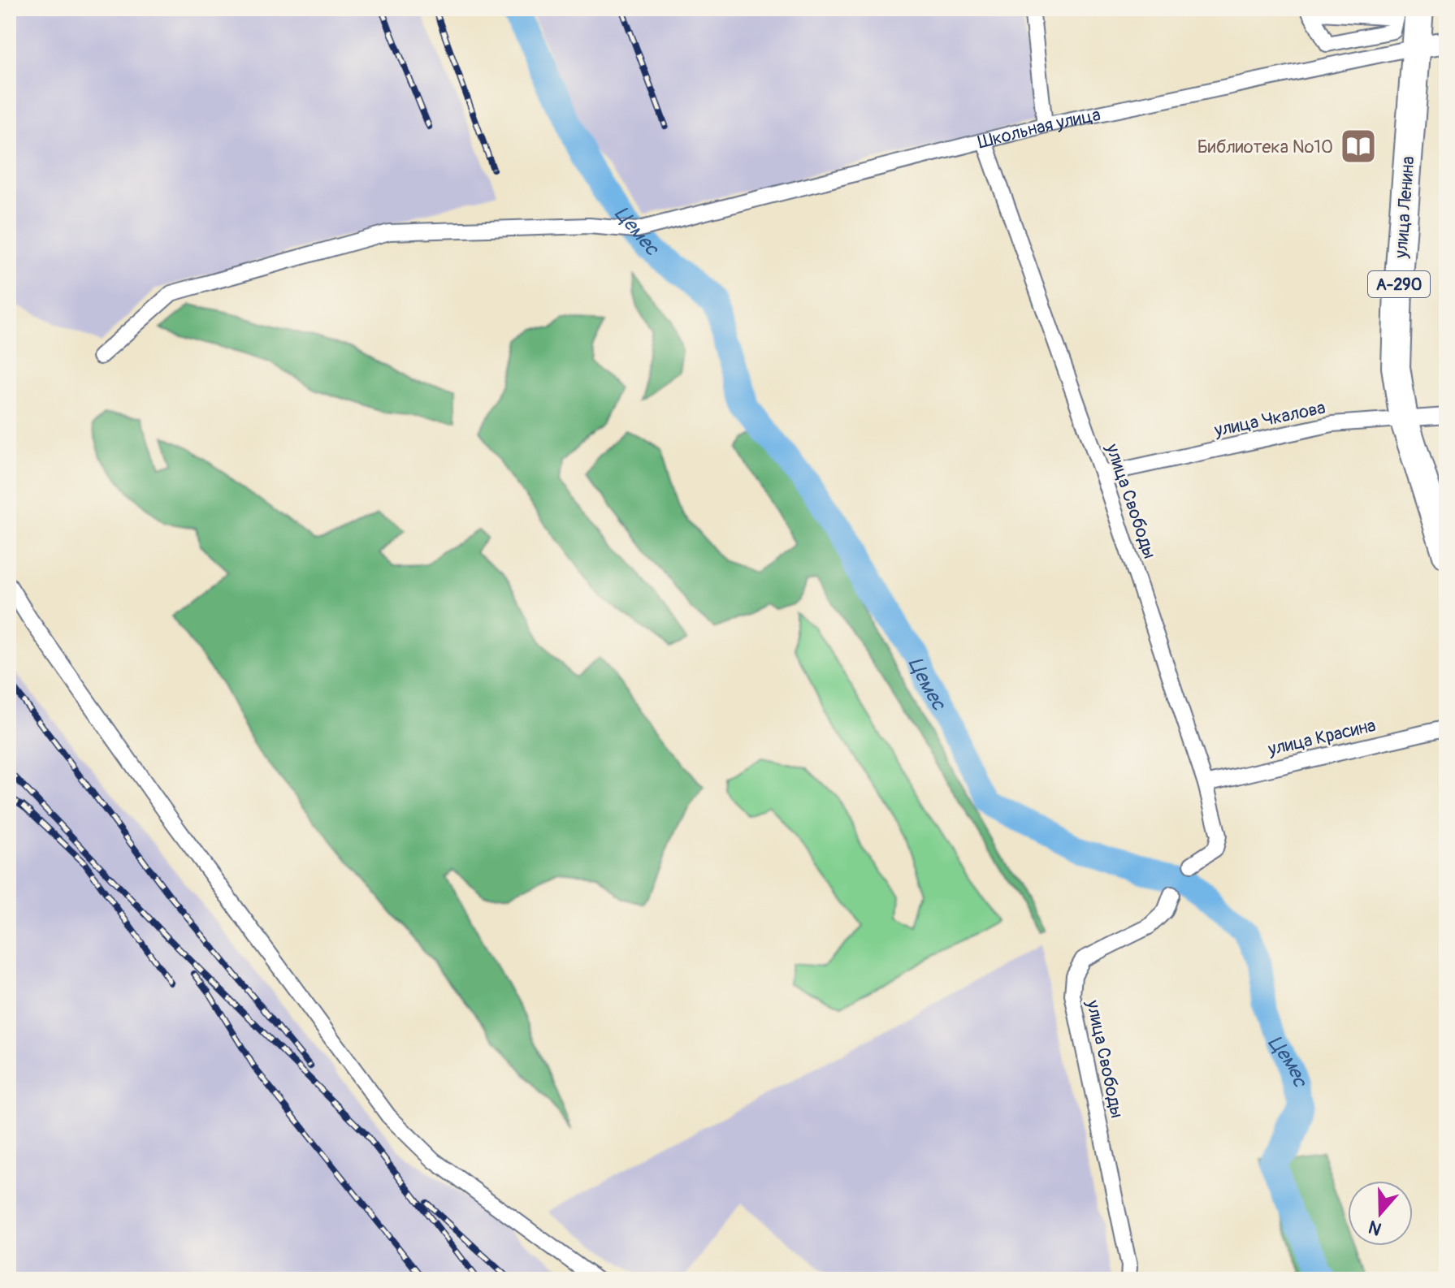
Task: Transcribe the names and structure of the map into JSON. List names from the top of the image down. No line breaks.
{"streets":{"highway":["улица Ленина","А-290"],"street":["Школьная улица","улица Чкалова","улица Свободы","улица Красина"]},"crossings":[["Школьная улица","улица Ленина"],["Школьная улица","улица Свободы"],["улица Ленина","улица Чкалова"],["улица Чкалова","улица Свободы"],["улица Свободы","улица Красина"]],"water":["Цемес"],"places":{"library":["Библиотека №10"]},"north":"bottom"}
